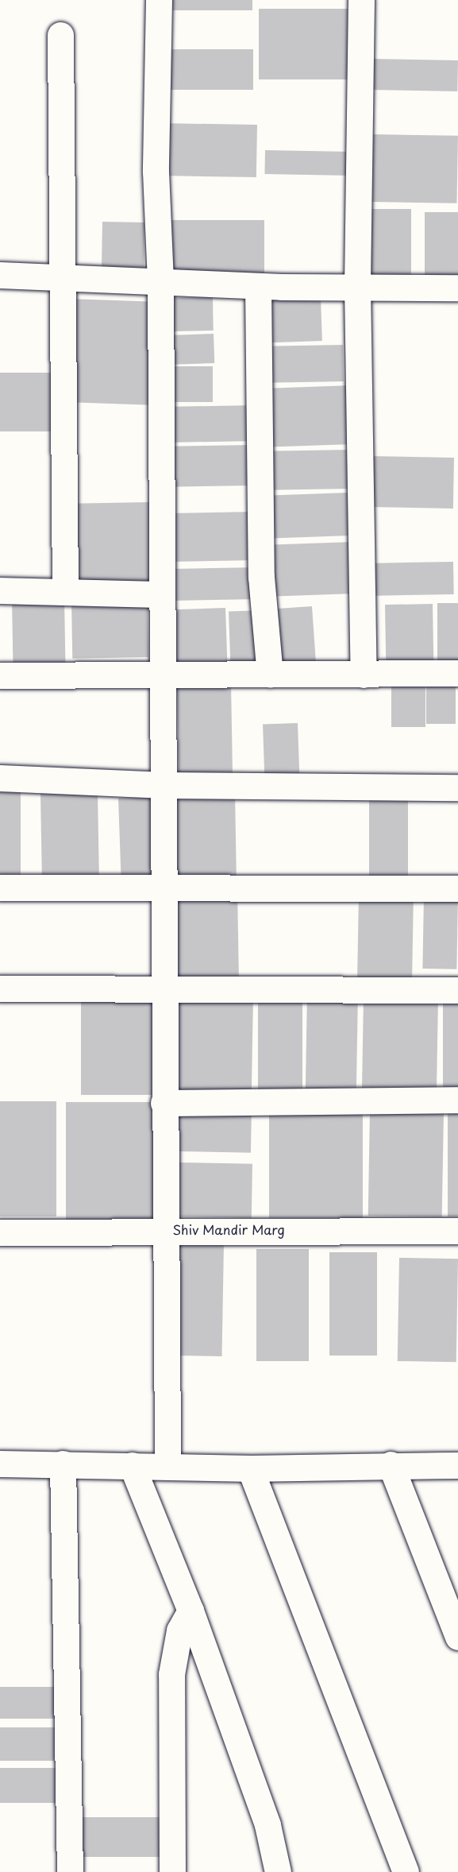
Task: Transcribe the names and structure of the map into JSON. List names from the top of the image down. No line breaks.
{"streets":{"street":["Shiv Mandir Marg"]}}
